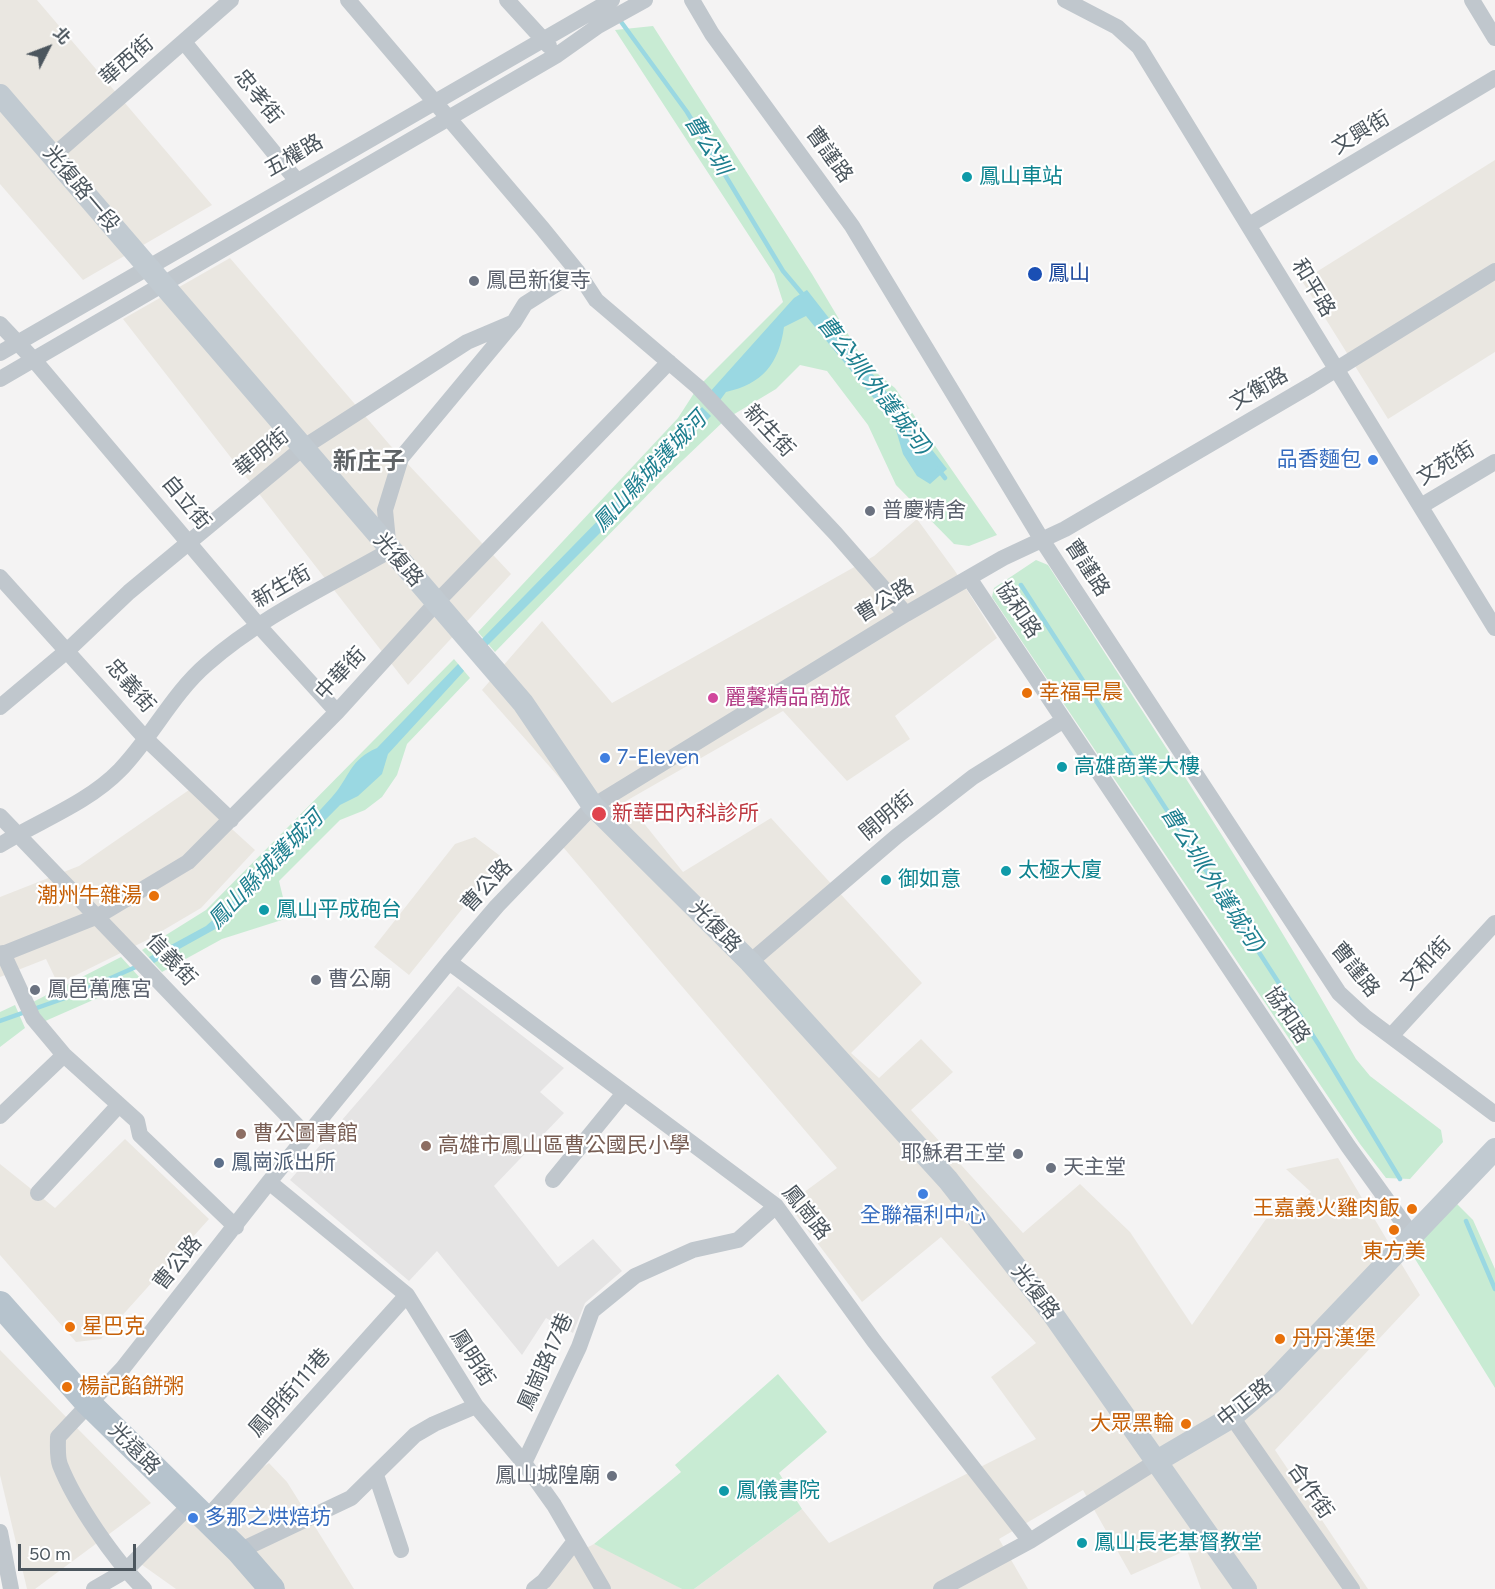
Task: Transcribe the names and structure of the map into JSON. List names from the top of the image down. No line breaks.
{"streets":{"main road":["光遠路"],"street":["華西街","忠孝街","文興街","曹謹路","五權路","光復路一段","和平路","文衡路","新生街","華明街","文苑街","自立街","光復路","曹公路","協和路","中華街","忠義街","開明街","信義街","文和街","鳳崗路","鳳明街","鳳崗路17巷","鳳明街111巷","中正路","合作街"]},"crossings":[["華西街","忠孝街"],["華西街","光復路一段"],["忠孝街","五權路"],["文興街","和平路"],["曹謹路","文衡路"],["曹謹路","曹公路"],["曹謹路","文和街"],["五權路","光復路一段"],["五權路","新生街"],["五權路","自立街"],["五權路","光復路"],["光復路一段","光復路"],["和平路","文衡路"],["和平路","文苑街"],["文衡路","曹公路"],["新生街","華明街"],["新生街","自立街"],["新生街","光復路"],["新生街","曹公路"],["新生街","中華街"],["新生街","忠義街"],["新生街","信義街"],["華明街","自立街"],["華明街","光復路"],["華明街","忠義街"],["自立街","中華街"],["光復路","曹公路"],["光復路","中華街"],["光復路","開明街"],["光復路","中正路"],["曹公路","協和路"],["曹公路","信義街"],["曹公路","鳳崗路"],["曹公路","鳳明街"],["曹公路","鳳明街111巷"],["曹公路","光遠路"],["協和路","開明街"],["協和路","中正路"],["中華街","忠義街"],["中華街","信義街"],["鳳崗路","鳳崗路17巷"],["鳳崗路","中正路"],["鳳明街","鳳崗路17巷"],["鳳明街","鳳明街111巷"],["鳳明街111巷","光遠路"],["中正路","合作街"]],"districts":["新庄子"],"water":["曹公圳","曹公圳(外護城河)","鳳山縣城護城河"],"places":["鳳山車站","鳳山","鳳邑新復寺","品香麵包","普慶精舍","幸福早晨","麗馨精品商旅","7-Eleven","高雄商業大樓","新華田內科診所","太極大廈","御如意","潮州牛雜湯","鳳山平成砲台","曹公廟","鳳邑萬應宮","曹公圖書館","高雄市鳳山區曹公國民小學","耶穌君王堂","鳳崗派出所","天主堂","全聯福利中心","王嘉義火雞肉飯","東方美","星巴克","丹丹漢堡","楊記餡餅粥","大眾黑輪","鳳山城隍廟","鳳儀書院","多那之烘焙坊","鳳山長老基督教堂"],"scale_bar":"50 m","north":"top right"}
